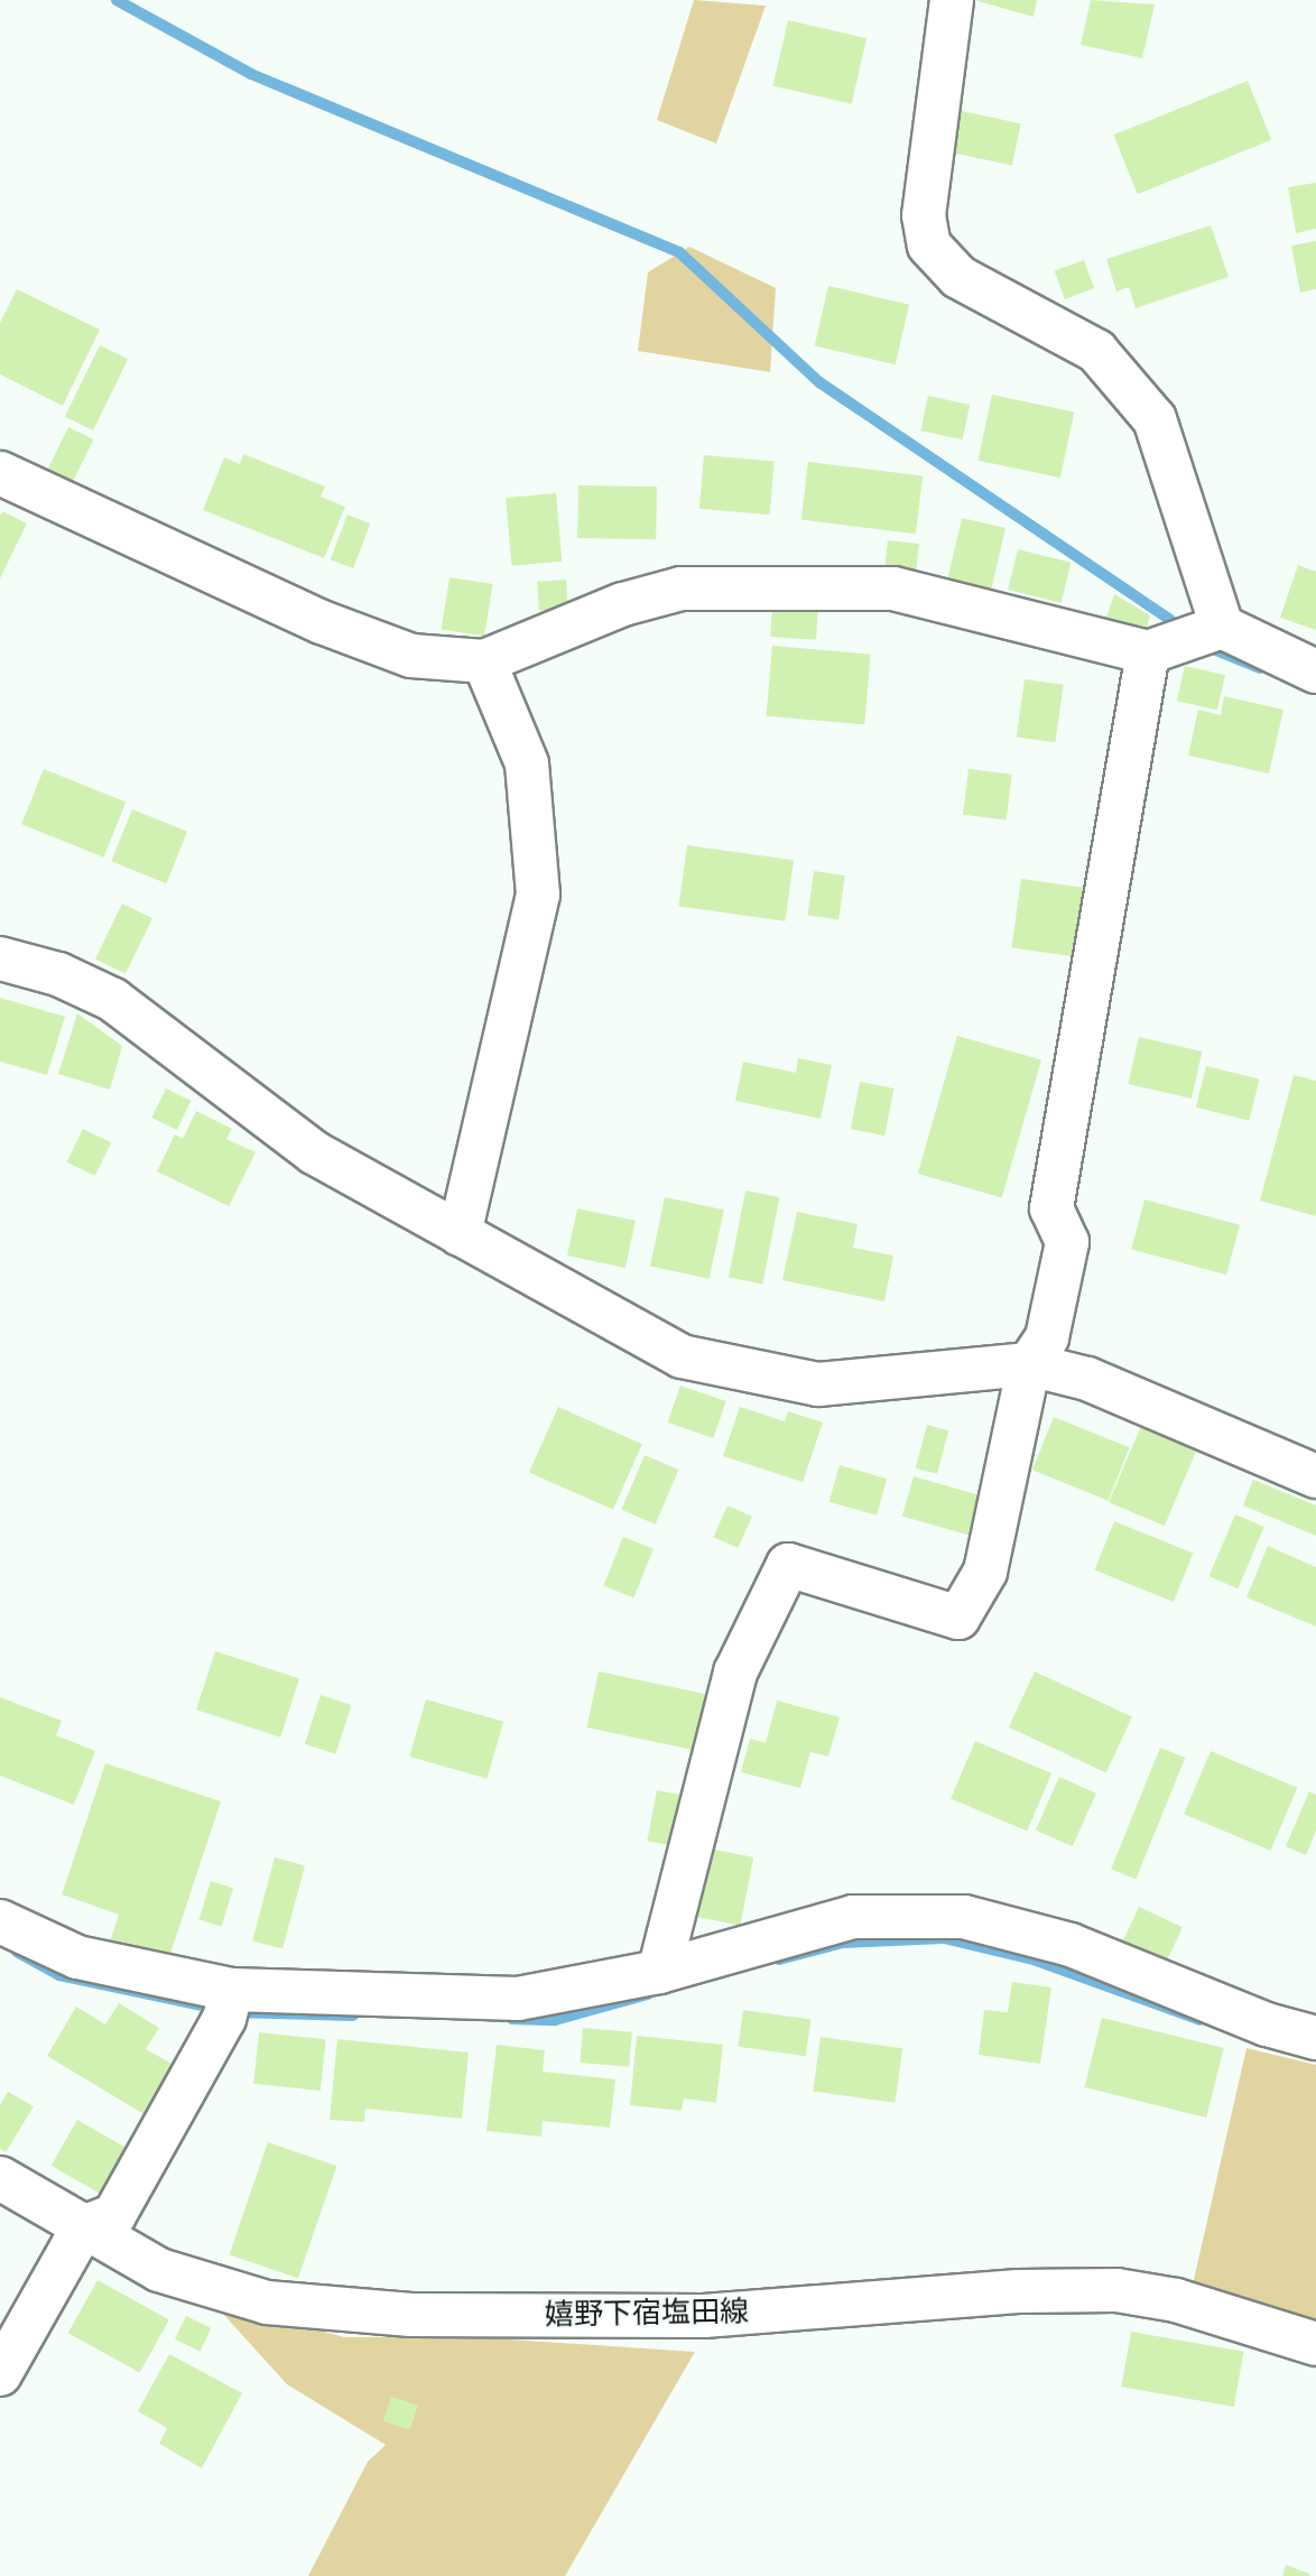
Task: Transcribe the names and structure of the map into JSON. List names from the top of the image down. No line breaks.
{"streets":{"street":["嬉野下宿塩田線"]}}
